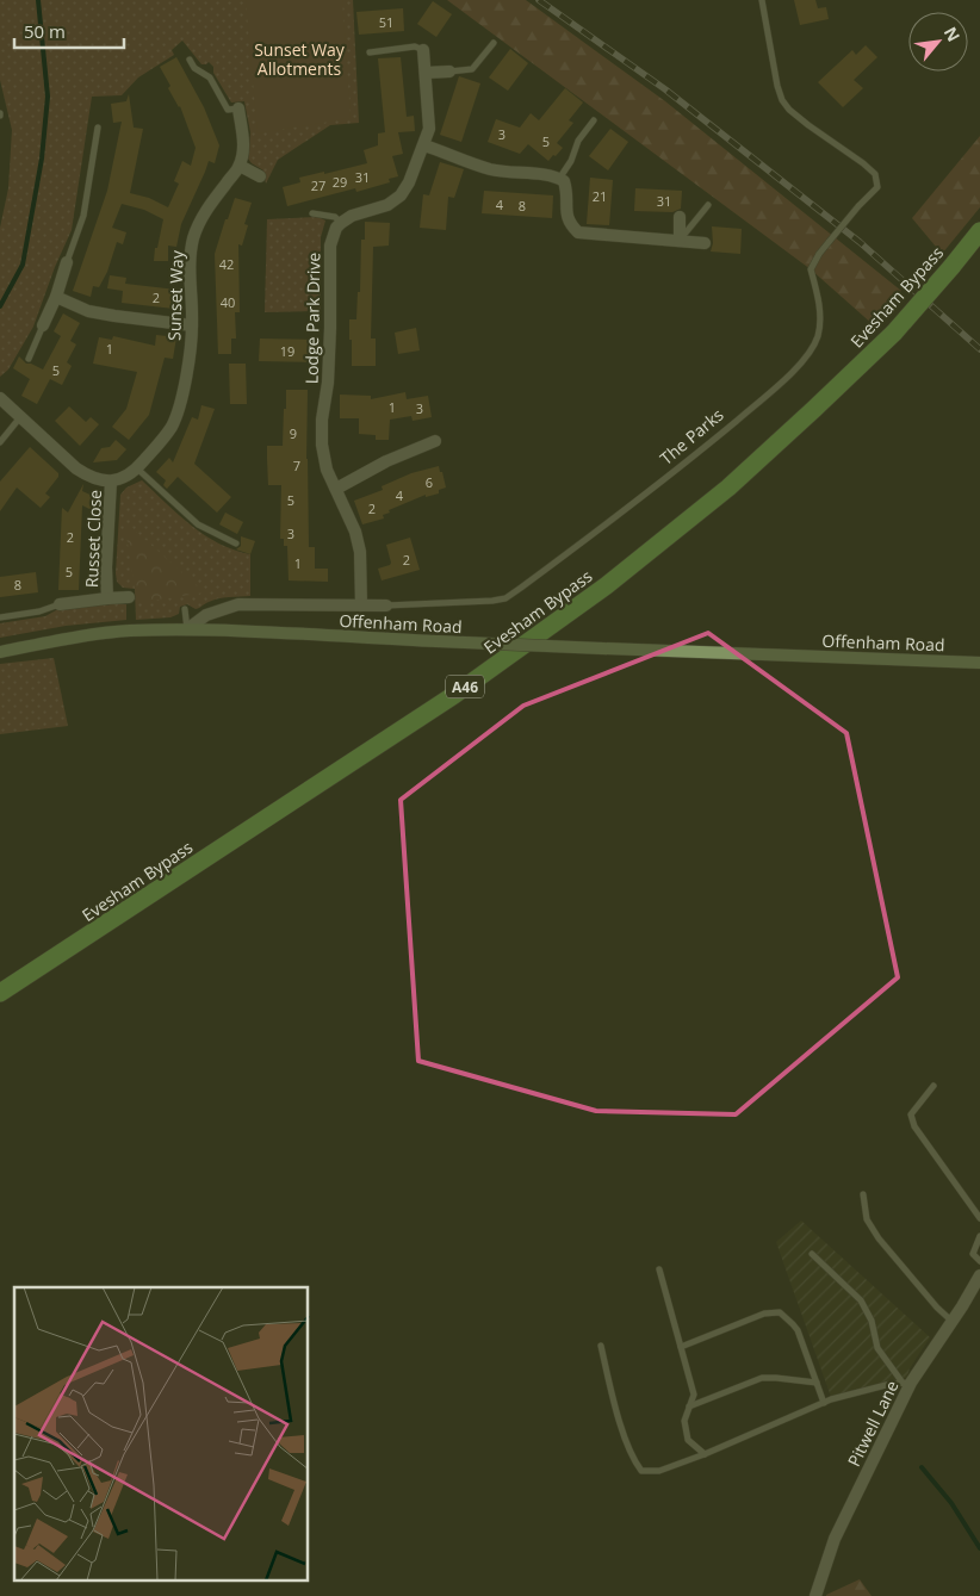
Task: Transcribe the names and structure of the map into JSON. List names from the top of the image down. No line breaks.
{"streets":{"highway":["Evesham Bypass","A46"],"main road":["Offenham Road"],"street":["Sunset Way","Lodge Park Drive","The Parks","Russet Close","Pitwell Lane"]},"crossings":[["Sunset Way","Russet Close"],["Lodge Park Drive","The Parks"],["The Parks","Offenham Road"]],"parks":["Sunset Way Allotments"],"house_numbers":["51","3","5","31","29","27","21","31","4","8","42","2","40","1","19","5","1","3","9","7","6","4","5","2","3","2","2","1","5","8"],"scale_bar":"50 m","north":"top right"}
